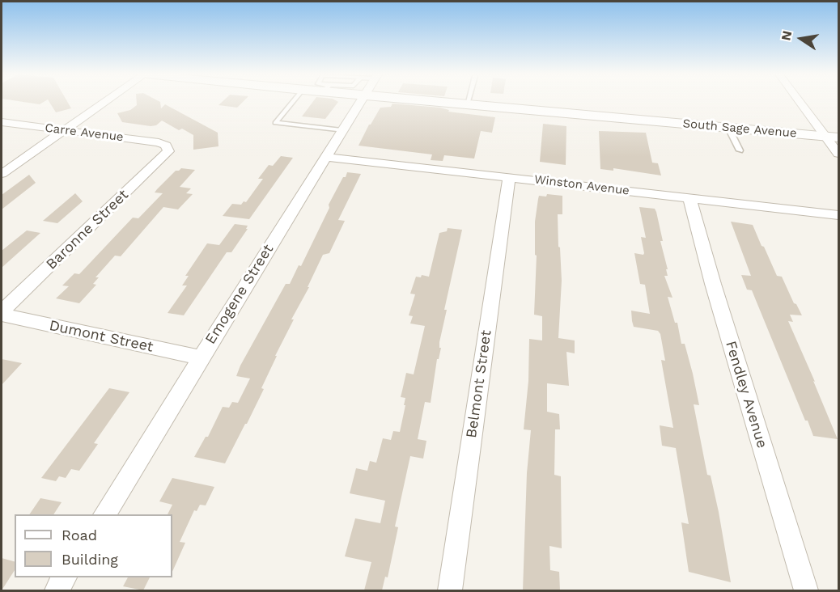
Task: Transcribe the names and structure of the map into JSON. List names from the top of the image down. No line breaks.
{"streets":{"street":["South Sage Avenue","Carre Avenue","Winston Avenue","Baronne Street","Emogene Street","Dumont Street","Belmont Street","Fendley Avenue"]},"crossings":[["Carre Avenue","Baronne Street"],["Winston Avenue","Emogene Street"],["Winston Avenue","Belmont Street"],["Winston Avenue","Fendley Avenue"],["Baronne Street","Dumont Street"],["Emogene Street","Dumont Street"]],"legend":["Road","Building"],"north":"left"}
